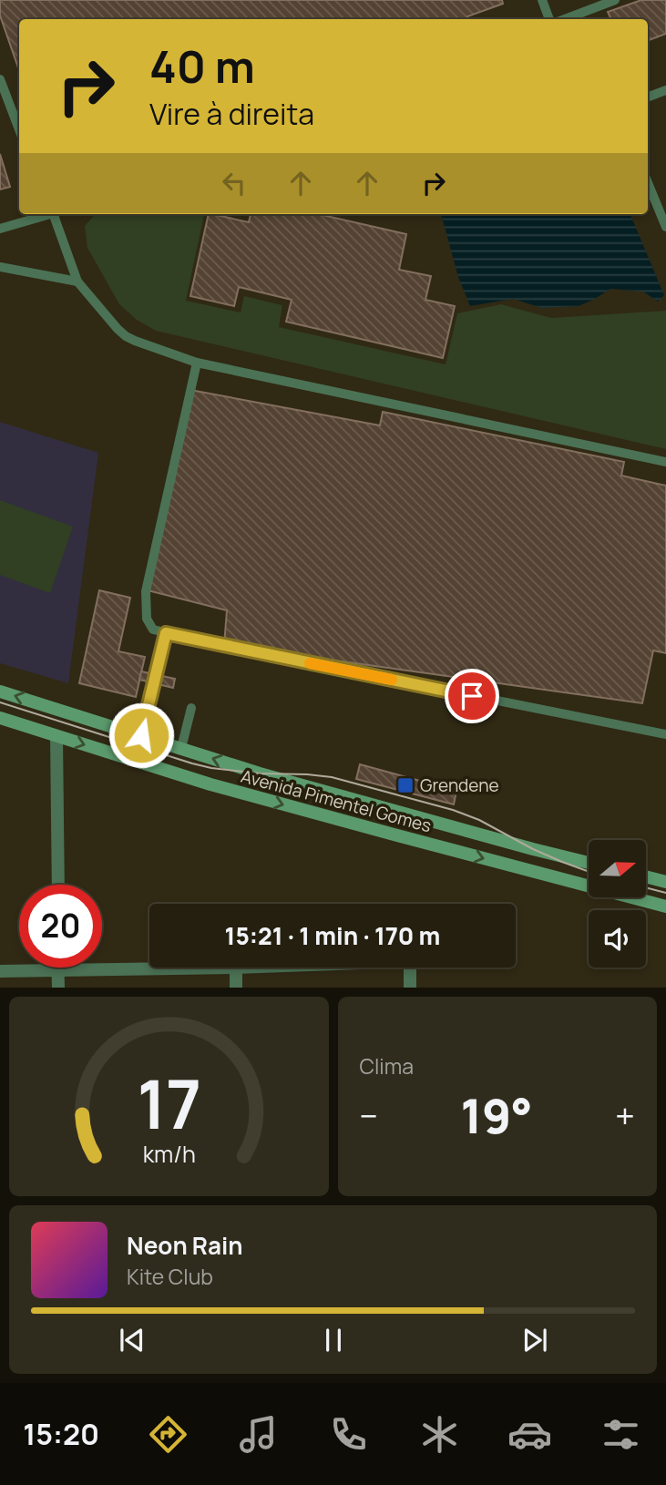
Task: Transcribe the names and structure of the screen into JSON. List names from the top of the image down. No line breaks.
{"streets":{"main road":["Avenida Pimentel Gomes"]},"places":{"transit":["Grendene"]},"north":"right","page":{"turn":["40 m","Vire à direita"],"limit":"20","trip":"15:21 · 1 min · 170 m","tile":"Clima","heat":["−","19°","+"],"song":["Neon Rain","Kite Club"],"tabs":"15:20","gauge":["17","km/h"]}}
